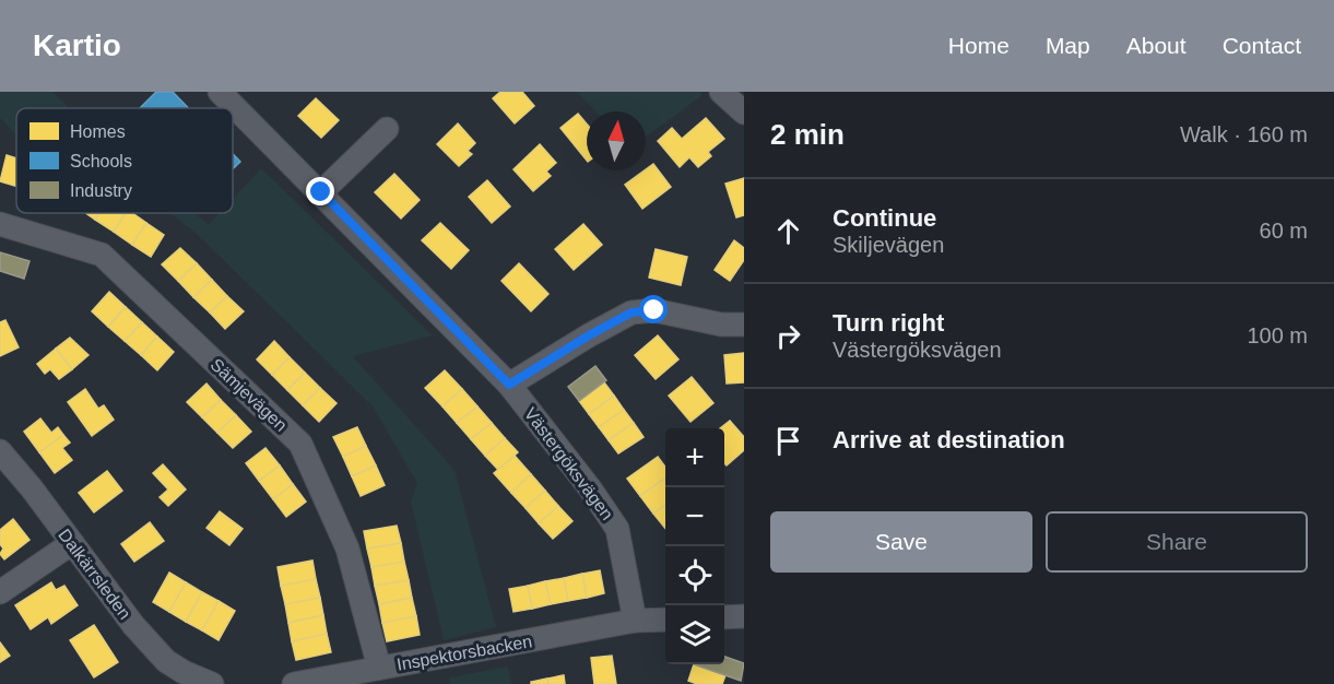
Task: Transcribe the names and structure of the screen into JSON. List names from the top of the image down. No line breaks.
{"streets":{"street":["Sämjevägen","Västergöksvägen","Dalkärrsleden","Inspektorsbacken"]},"crossings":[["Sämjevägen","Inspektorsbacken"],["Västergöksvägen","Inspektorsbacken"]],"legend":["Homes","Schools","Industry"],"north":"top","page":{"header":"Kartio","nav":["Home","Map","About","Contact"],"heading":["2 min","Walk · 160 m"],"list":[["Continue","Skiljevägen","60 m"],["Turn right","Västergöksvägen","100 m"],"Arrive at destination"],"map_buttons":["+","−"],"buttons":["Save","Share"]}}
